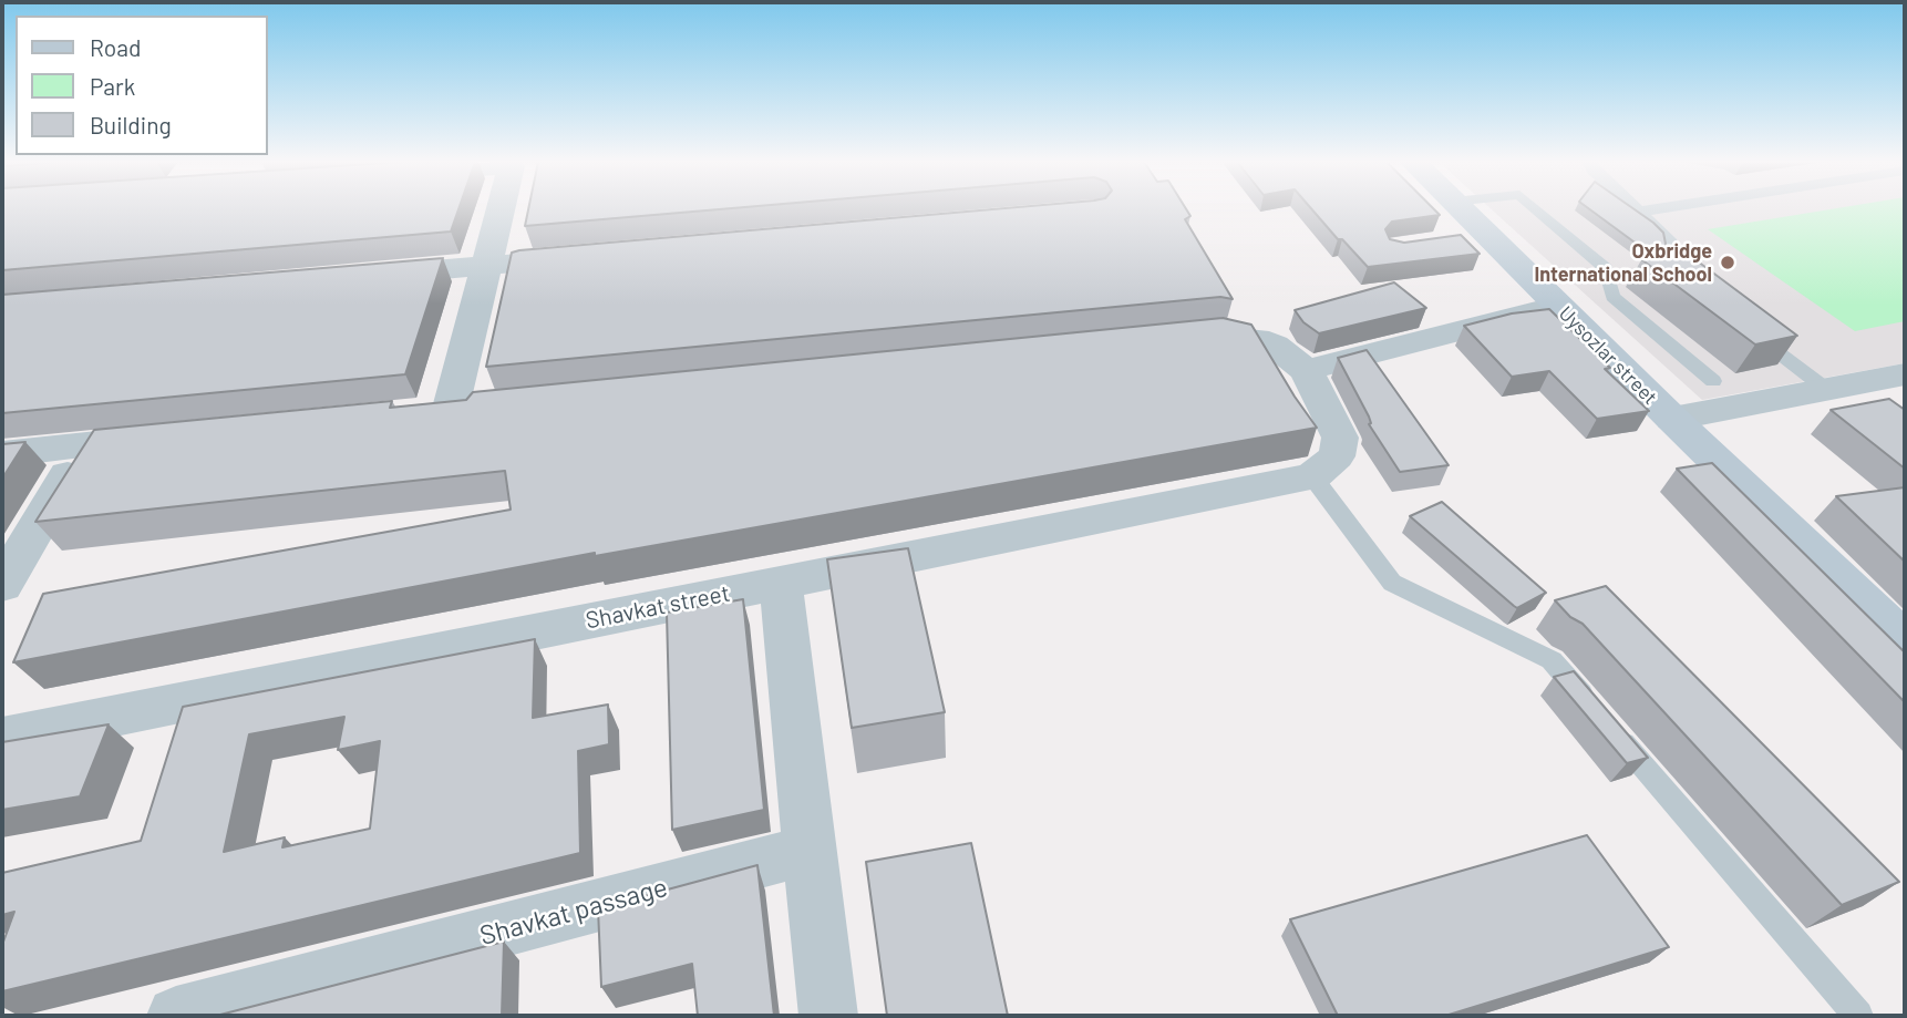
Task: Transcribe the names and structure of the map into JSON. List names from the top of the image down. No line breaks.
{"streets":{"main road":["Uysozlar street"],"street":["Shavkat street","Shavkat passage"]},"places":["Oxbridge International School"],"legend":["Road","Park","Building"]}
